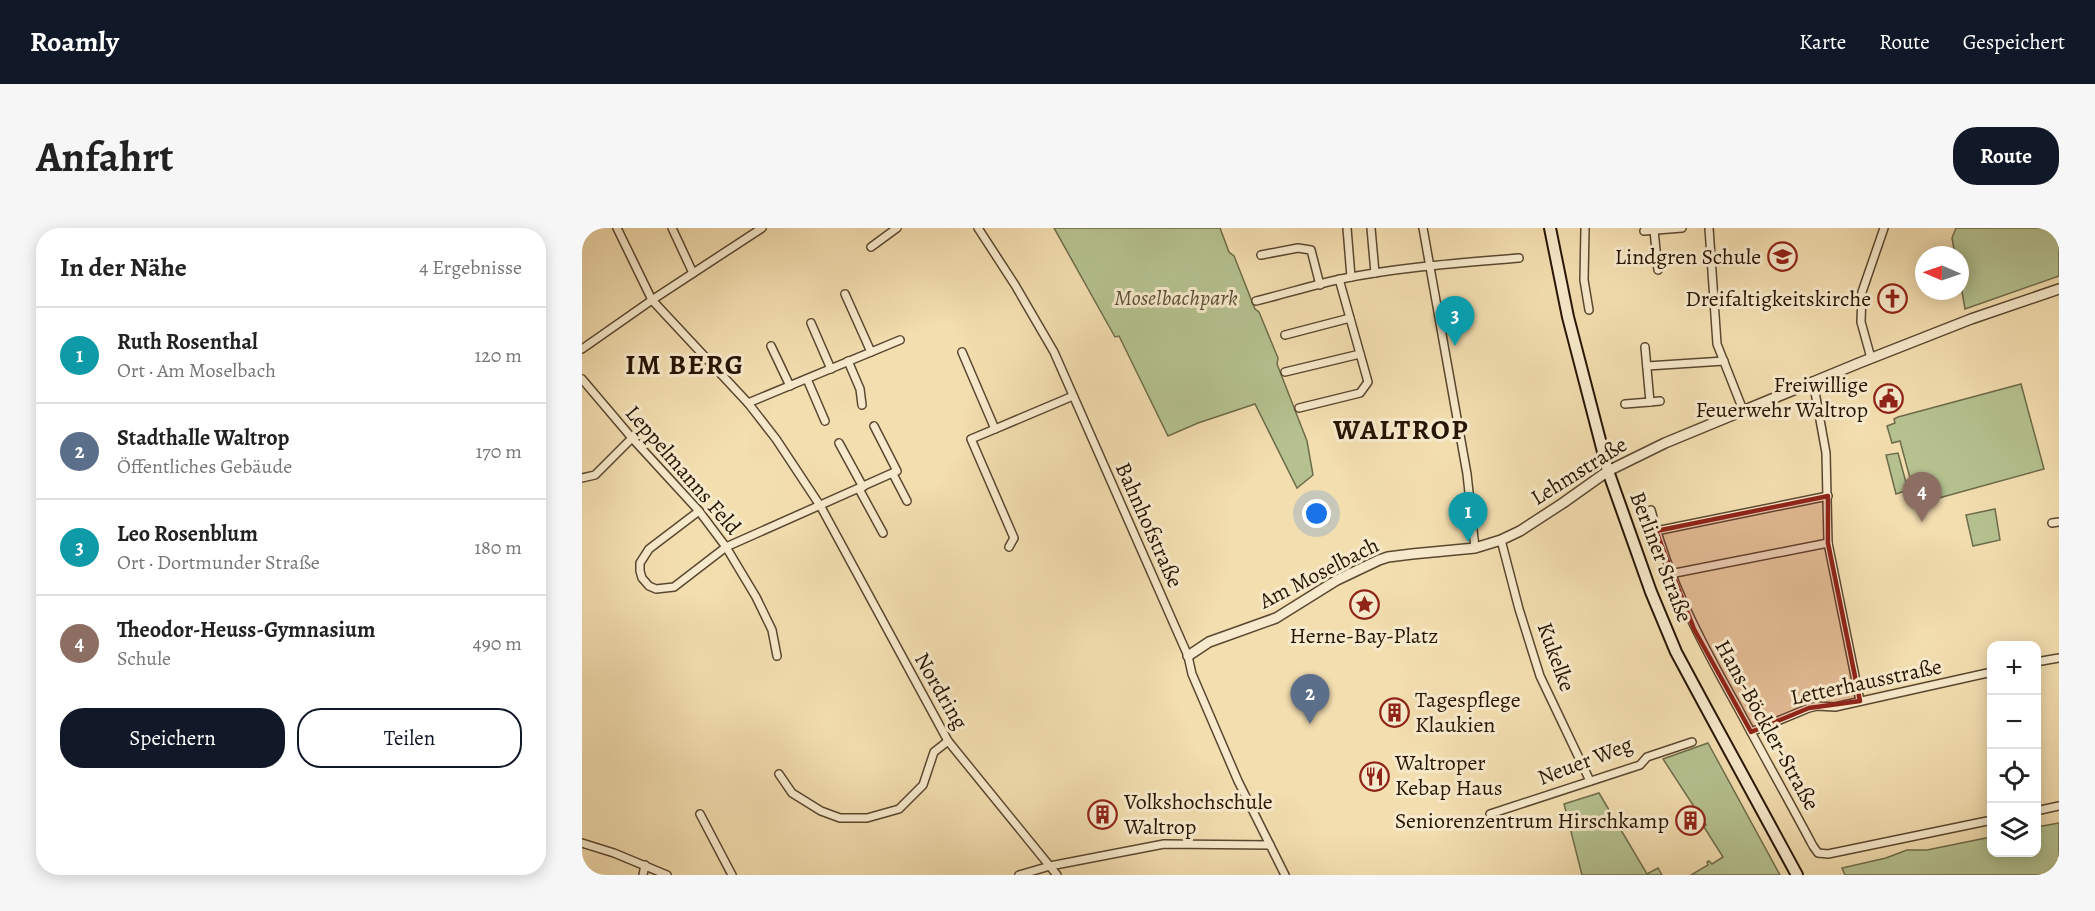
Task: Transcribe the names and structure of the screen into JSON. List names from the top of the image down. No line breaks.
{"streets":{"main road":["Berliner Straße"],"street":["Leppelmanns Feld","Lehmstraße","Bahnhofstraße","Am Moselbach","Kukelke","Letterhausstraße","Nordring","Hans-Böckler-Straße","Neuer Weg"]},"crossings":[["Lehmstraße","Berliner Straße"],["Lehmstraße","Am Moselbach"],["Lehmstraße","Kukelke"],["Bahnhofstraße","Am Moselbach"],["Kukelke","Neuer Weg"],["Letterhausstraße","Hans-Böckler-Straße"]],"districts":["IM BERG","WALTROP"],"parks":["Moselbachpark"],"places":{"school or university":["Lindgren Schule"],"church":["Dreifaltigkeitskirche"],"public building":["Freiwillige Feuerwehr Waltrop"],"place":["Herne-Bay-Platz"],"building":["Tagespflege Klaukien","Volkshochschule Waltrop","Seniorenzentrum Hirschkamp"],"restaurant":["Waltroper Kebap Haus"]},"north":"left","page":{"header":"Roamly","nav":["Karte","Route","Gespeichert"],"buttons":["Route",["Speichern","Teilen"]],"title":"Anfahrt","heading":["In der Nähe","4 Ergebnisse"],"pins":["3","4","1","2"],"list":[{"mark":"1","name":"Ruth Rosenthal","note":"Ort · Am Moselbach","value":"120 m"},{"mark":"2","name":"Stadthalle Waltrop","note":"Öffentliches Gebäude","value":"170 m"},{"mark":"3","name":"Leo Rosenblum","note":"Ort · Dortmunder Straße","value":"180 m"},{"mark":"4","name":"Theodor-Heuss-Gymnasium","note":"Schule","value":"490 m"}],"map_buttons":["+","−"]}}
